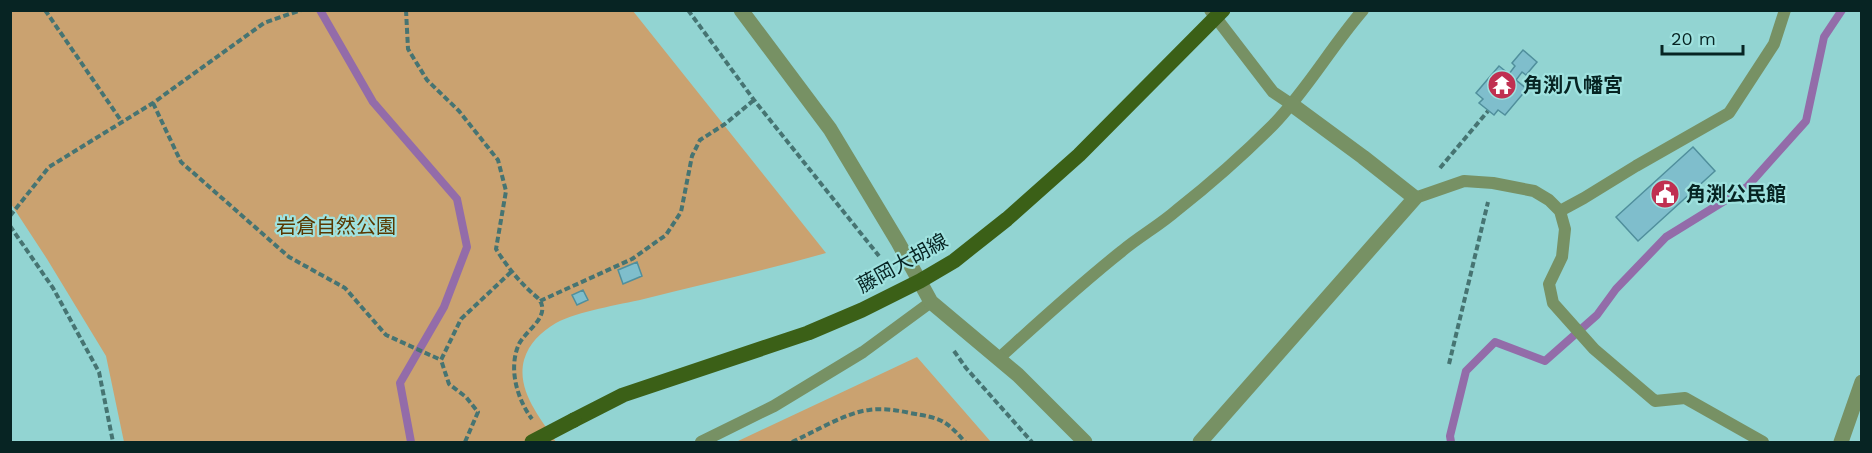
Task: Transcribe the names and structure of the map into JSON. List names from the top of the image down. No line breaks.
{"streets":{"main road":["藤岡大胡線"]},"parks":["岩倉自然公園"],"places":{"temple":["角渕八幡宮"],"public building":["角渕公民館"]},"scale_bar":"20 m"}
